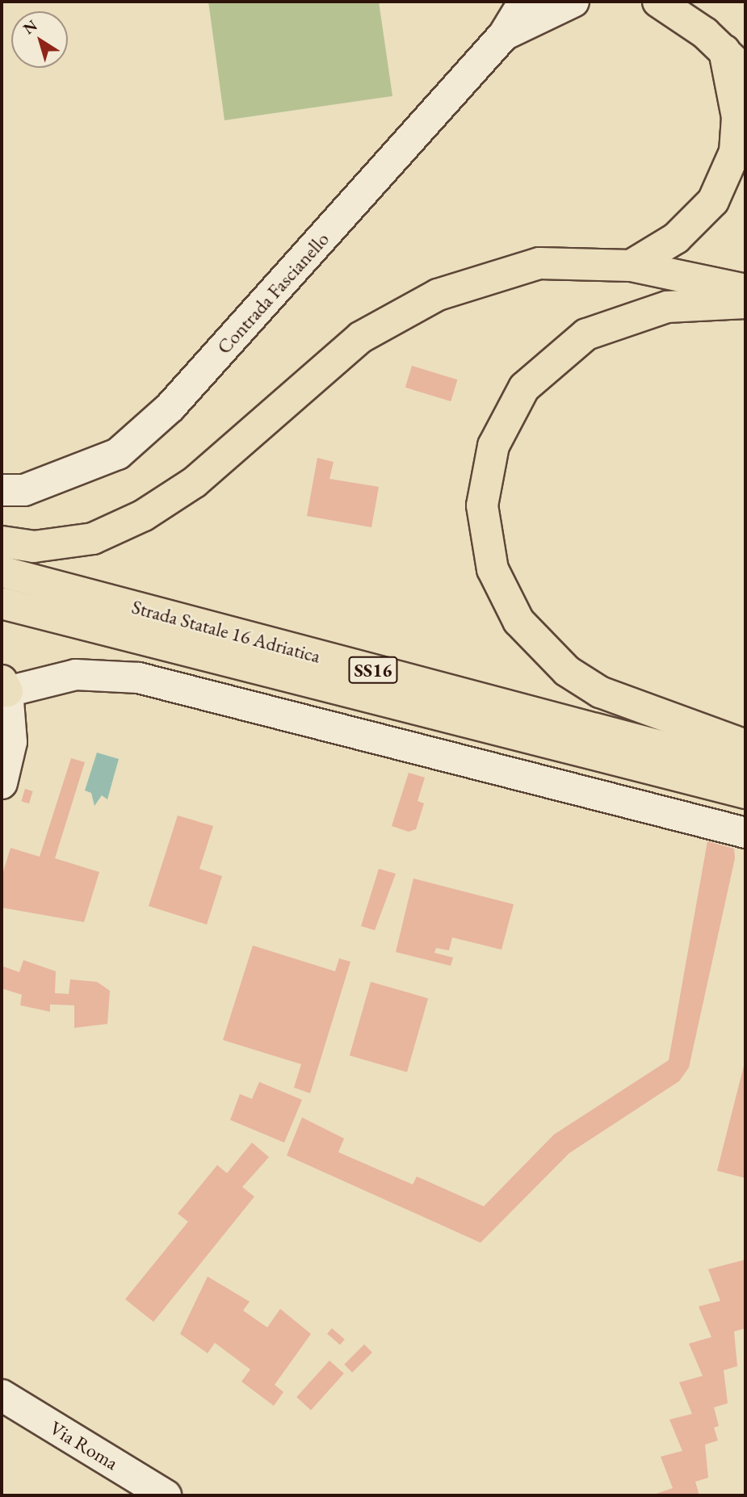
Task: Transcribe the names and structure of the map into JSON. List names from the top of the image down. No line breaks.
{"streets":{"main road":["Strada Statale 16 Adriatica","SS16"],"street":["Contrada Fascianello","Via Roma"]},"north":"top left"}
